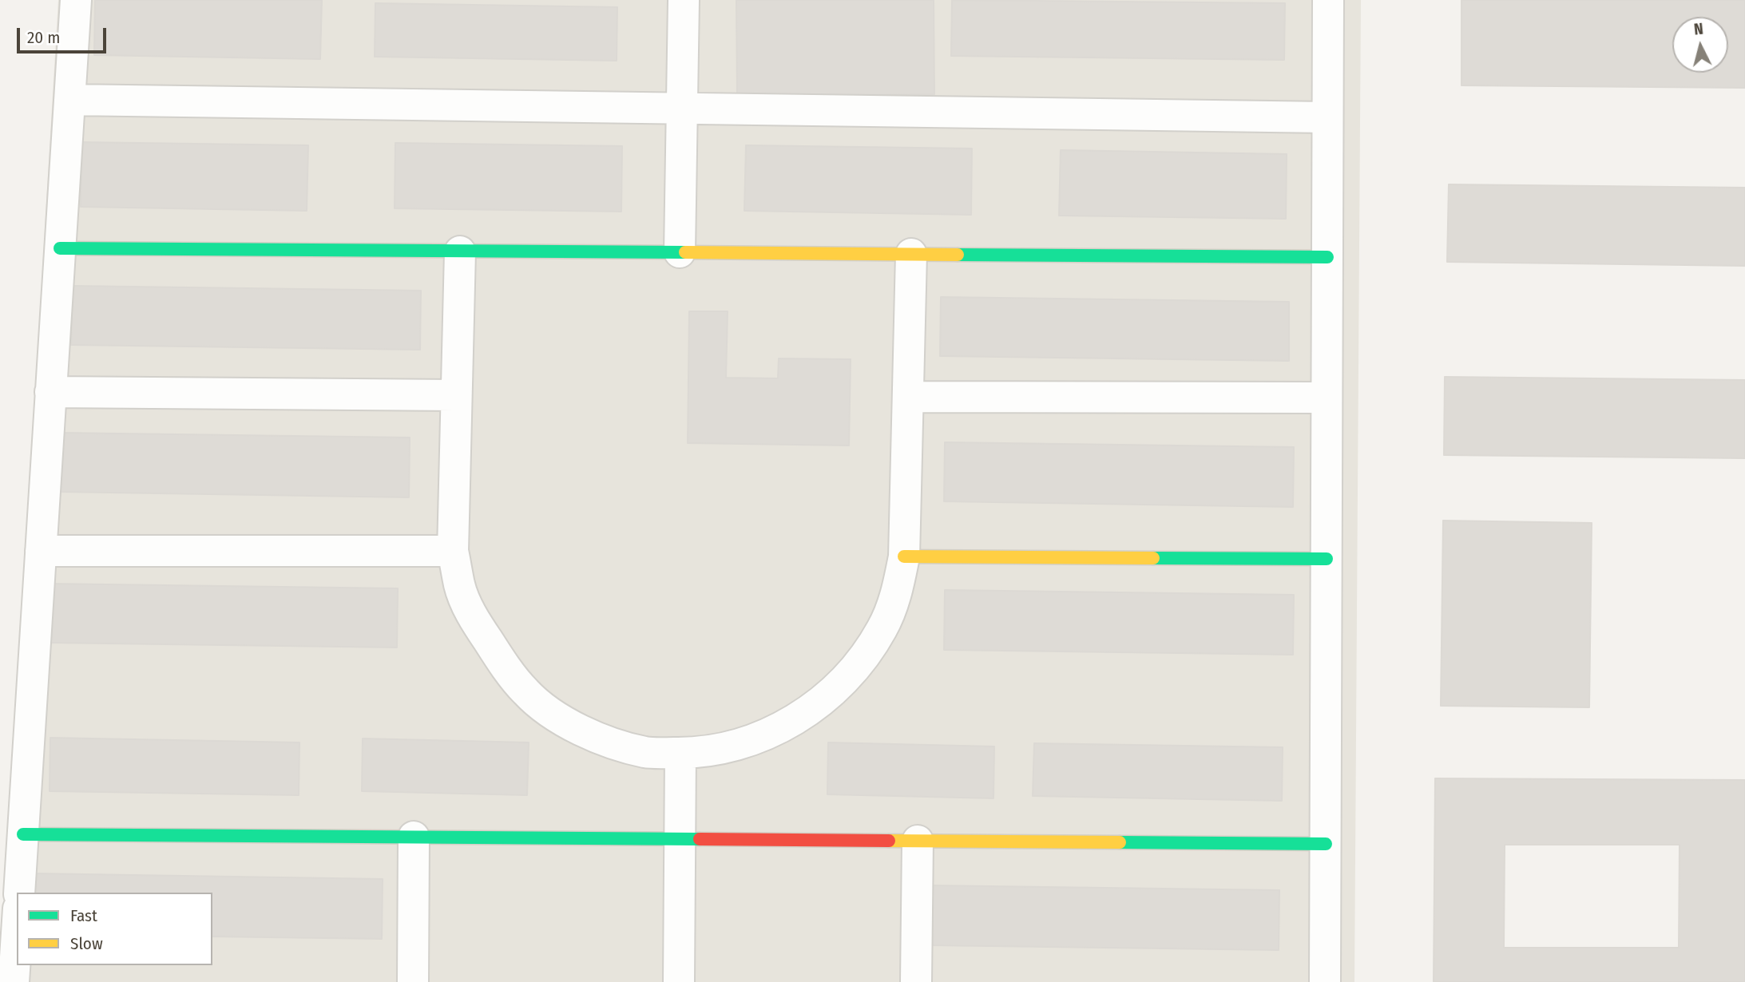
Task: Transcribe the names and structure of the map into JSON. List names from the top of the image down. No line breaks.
{"legend":["Fast","Slow"],"scale_bar":"20 m","north":"top"}
